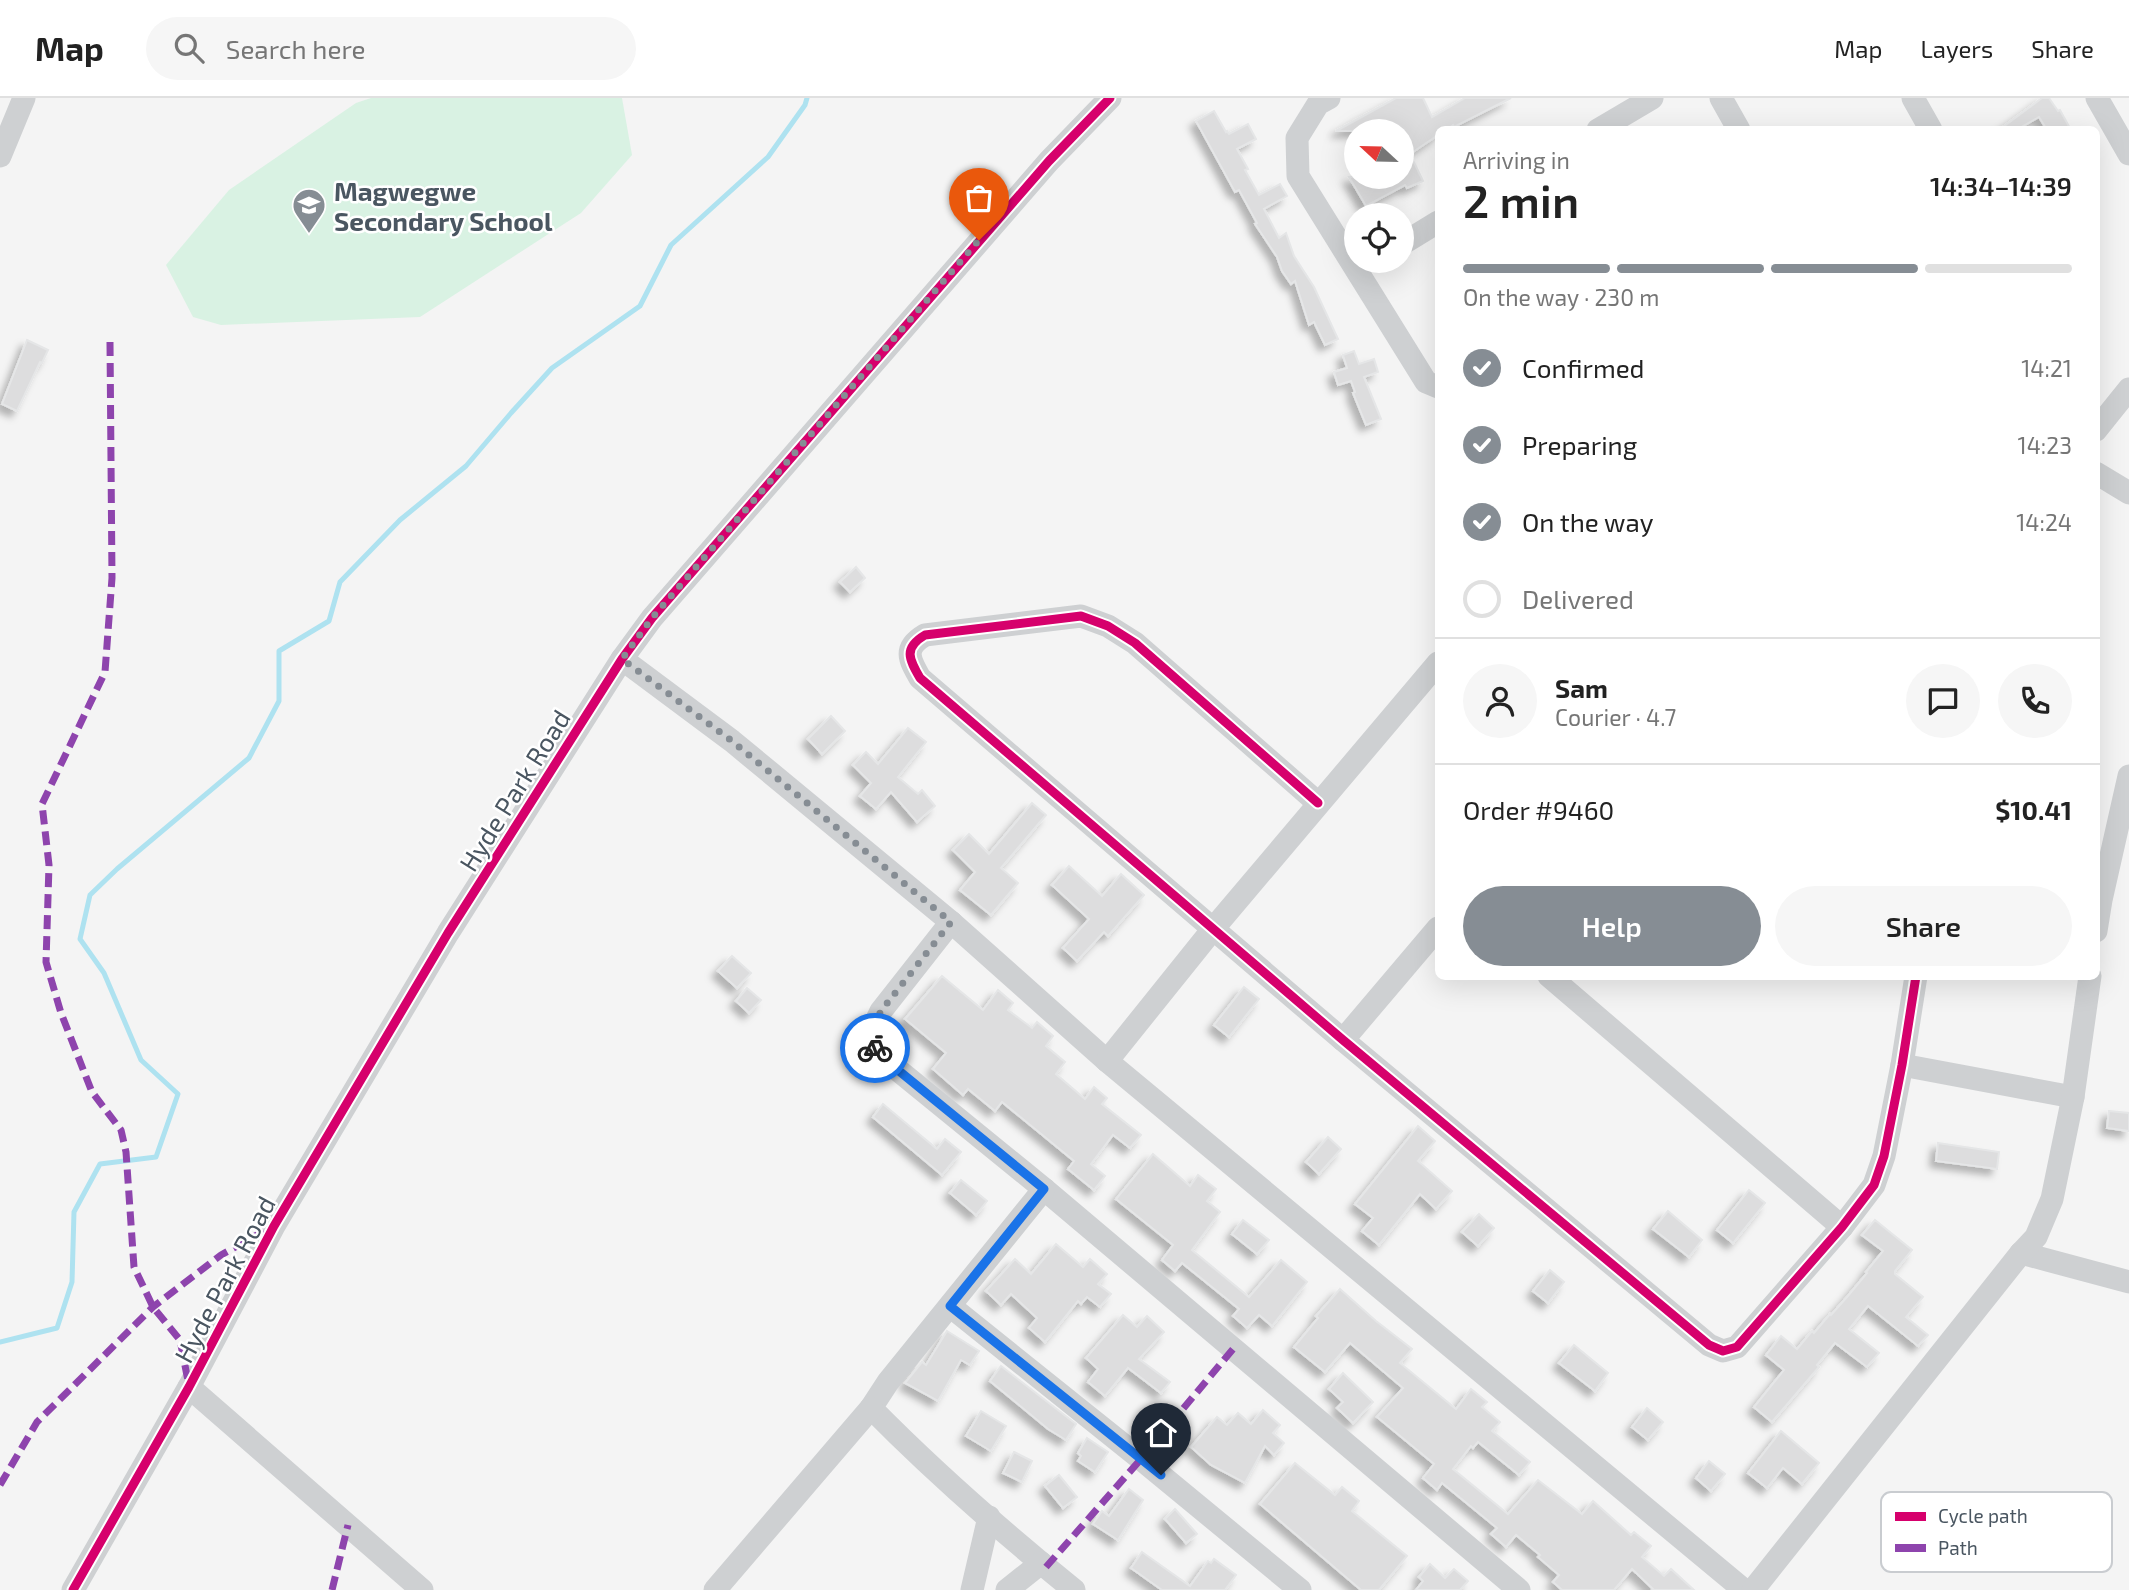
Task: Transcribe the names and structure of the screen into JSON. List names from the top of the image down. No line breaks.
{"streets":{"street":["Hyde Park Road"]},"places":{"school or university":["Magwegwe Secondary School"]},"legend":["Cycle path","Path"],"north":"left","page":{"header":"Map","search":"Search here","nav":["Map","Layers","Share"],"heading":["2 min","Arriving in","14:34–14:39"],"panel":["Sam","Courier · 4.7","Order #9460","$10.41"],"bar":"On the way · 230 m","list":[["Confirmed","14:21"],["Preparing","14:23"],["On the way","14:24"],"Delivered"],"buttons":["Help","Share"]}}
